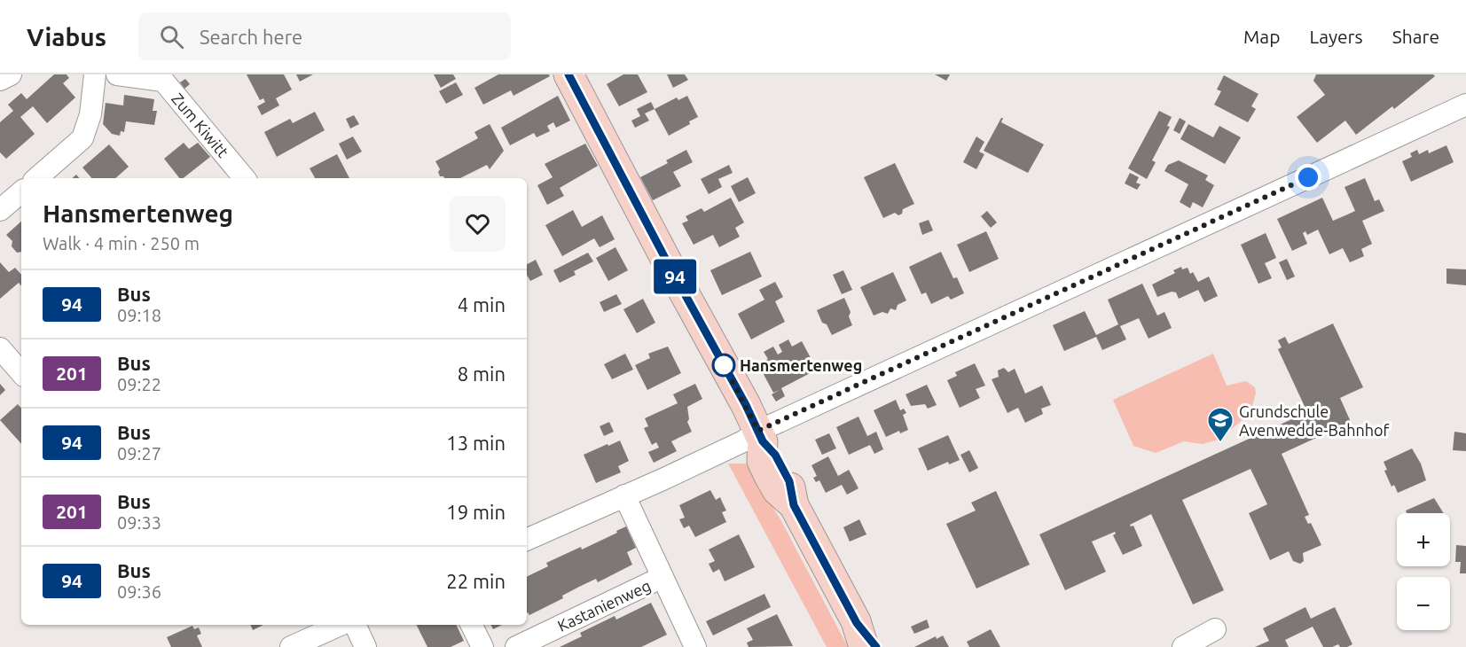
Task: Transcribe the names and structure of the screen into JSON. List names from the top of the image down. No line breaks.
{"streets":{"street":["Zum Kiwitt","Kastanienweg"]},"places":{"other":["Hansmertenweg"],"school or university":["Grundschule Avenwedde-Bahnhof"]},"lines":["bus line 94"],"page":{"header":"Viabus","search":"Search here","nav":["Map","Layers","Share"],"on_map":"94","heading":["Hansmertenweg","Walk · 4 min · 250 m"],"list":[{"mark":"94","name":"Bus","note":"09:18","value":"4 min"},{"mark":"201","name":"Bus","note":"09:22","value":"8 min"},{"mark":"94","name":"Bus","note":"09:27","value":"13 min"},{"mark":"201","name":"Bus","note":"09:33","value":"19 min"},{"mark":"94","name":"Bus","note":"09:36","value":"22 min"}],"map_buttons":["+","−"]}}
